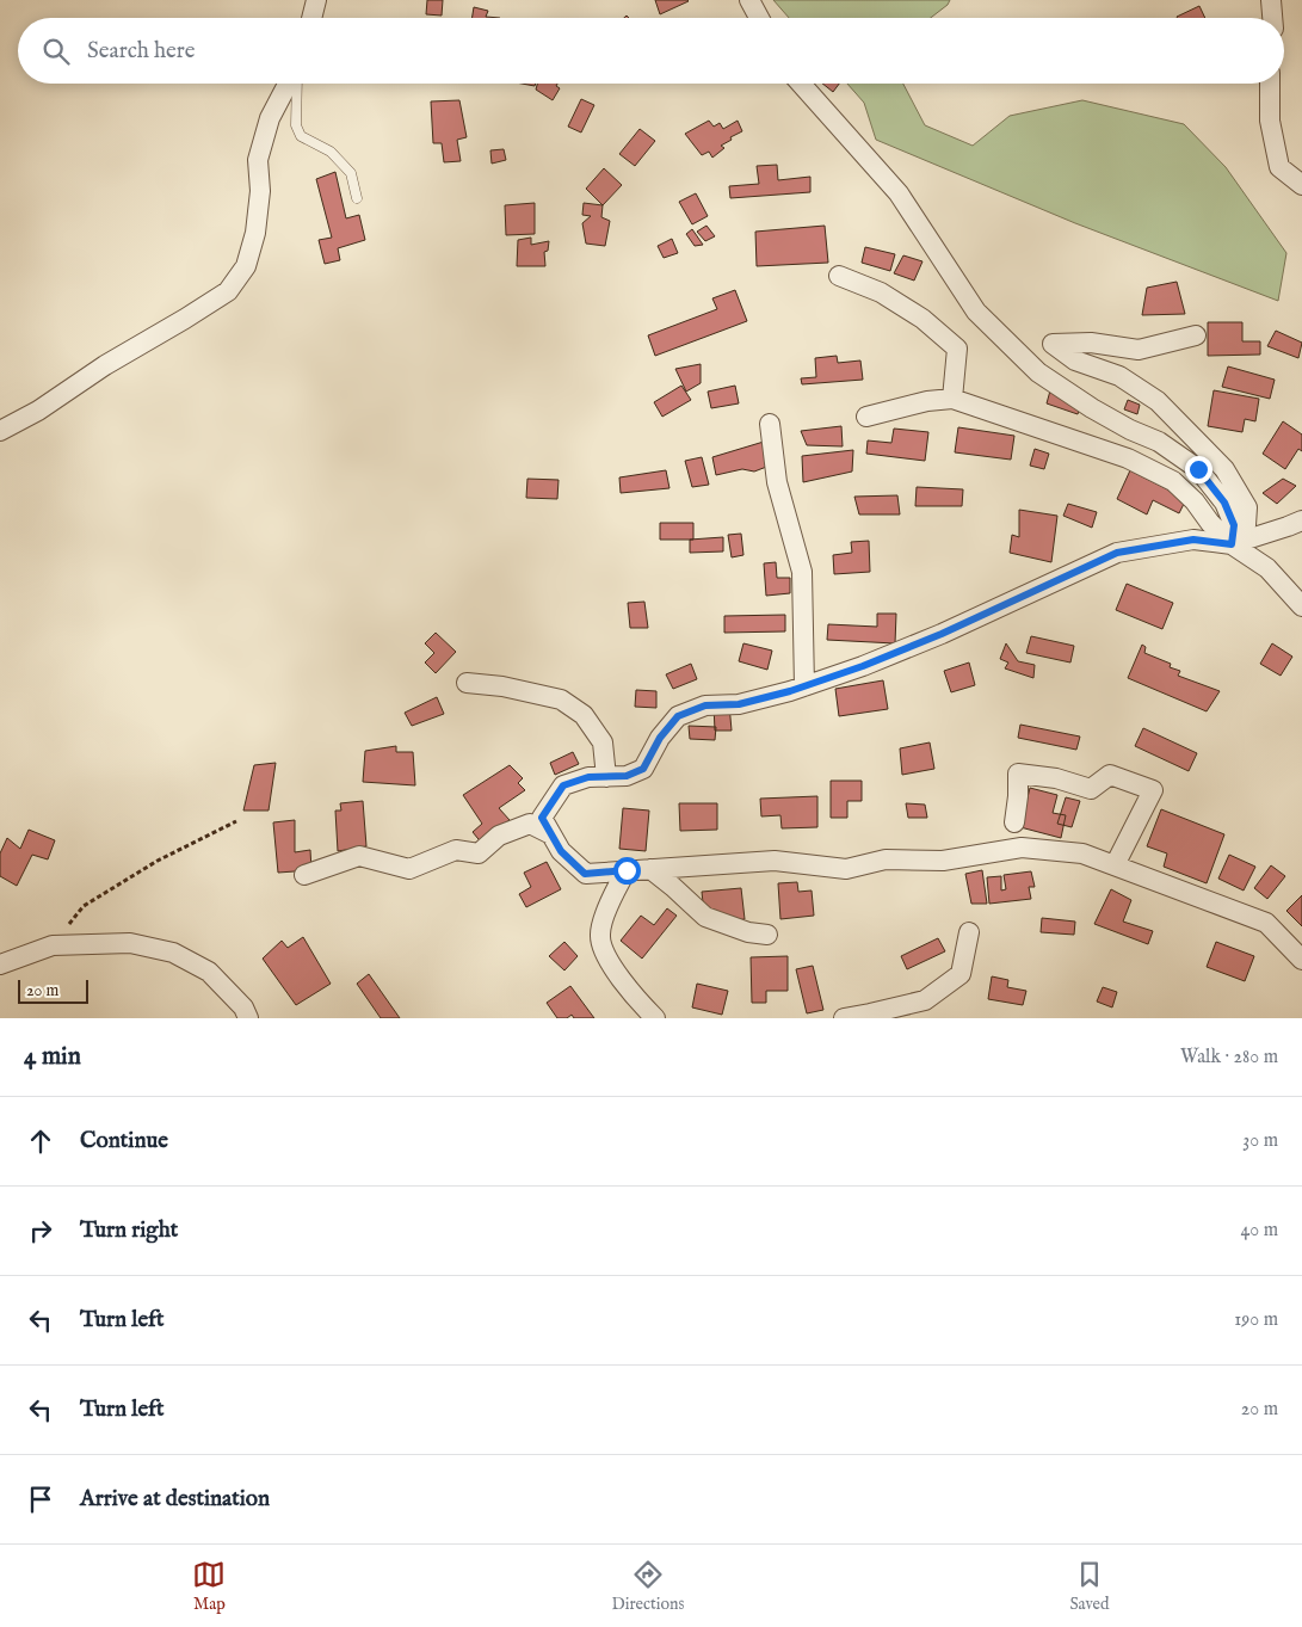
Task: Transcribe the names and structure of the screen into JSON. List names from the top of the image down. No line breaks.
{"scale_bar":"20 m","page":{"search":"Search here","scale":"20 m","heading":["4 min","Walk · 280 m"],"list":[["Continue","30 m"],["Turn right","40 m"],["Turn left","190 m"],["Turn left","20 m"],"Arrive at destination"],"nav":["Map","Directions","Saved"]}}
